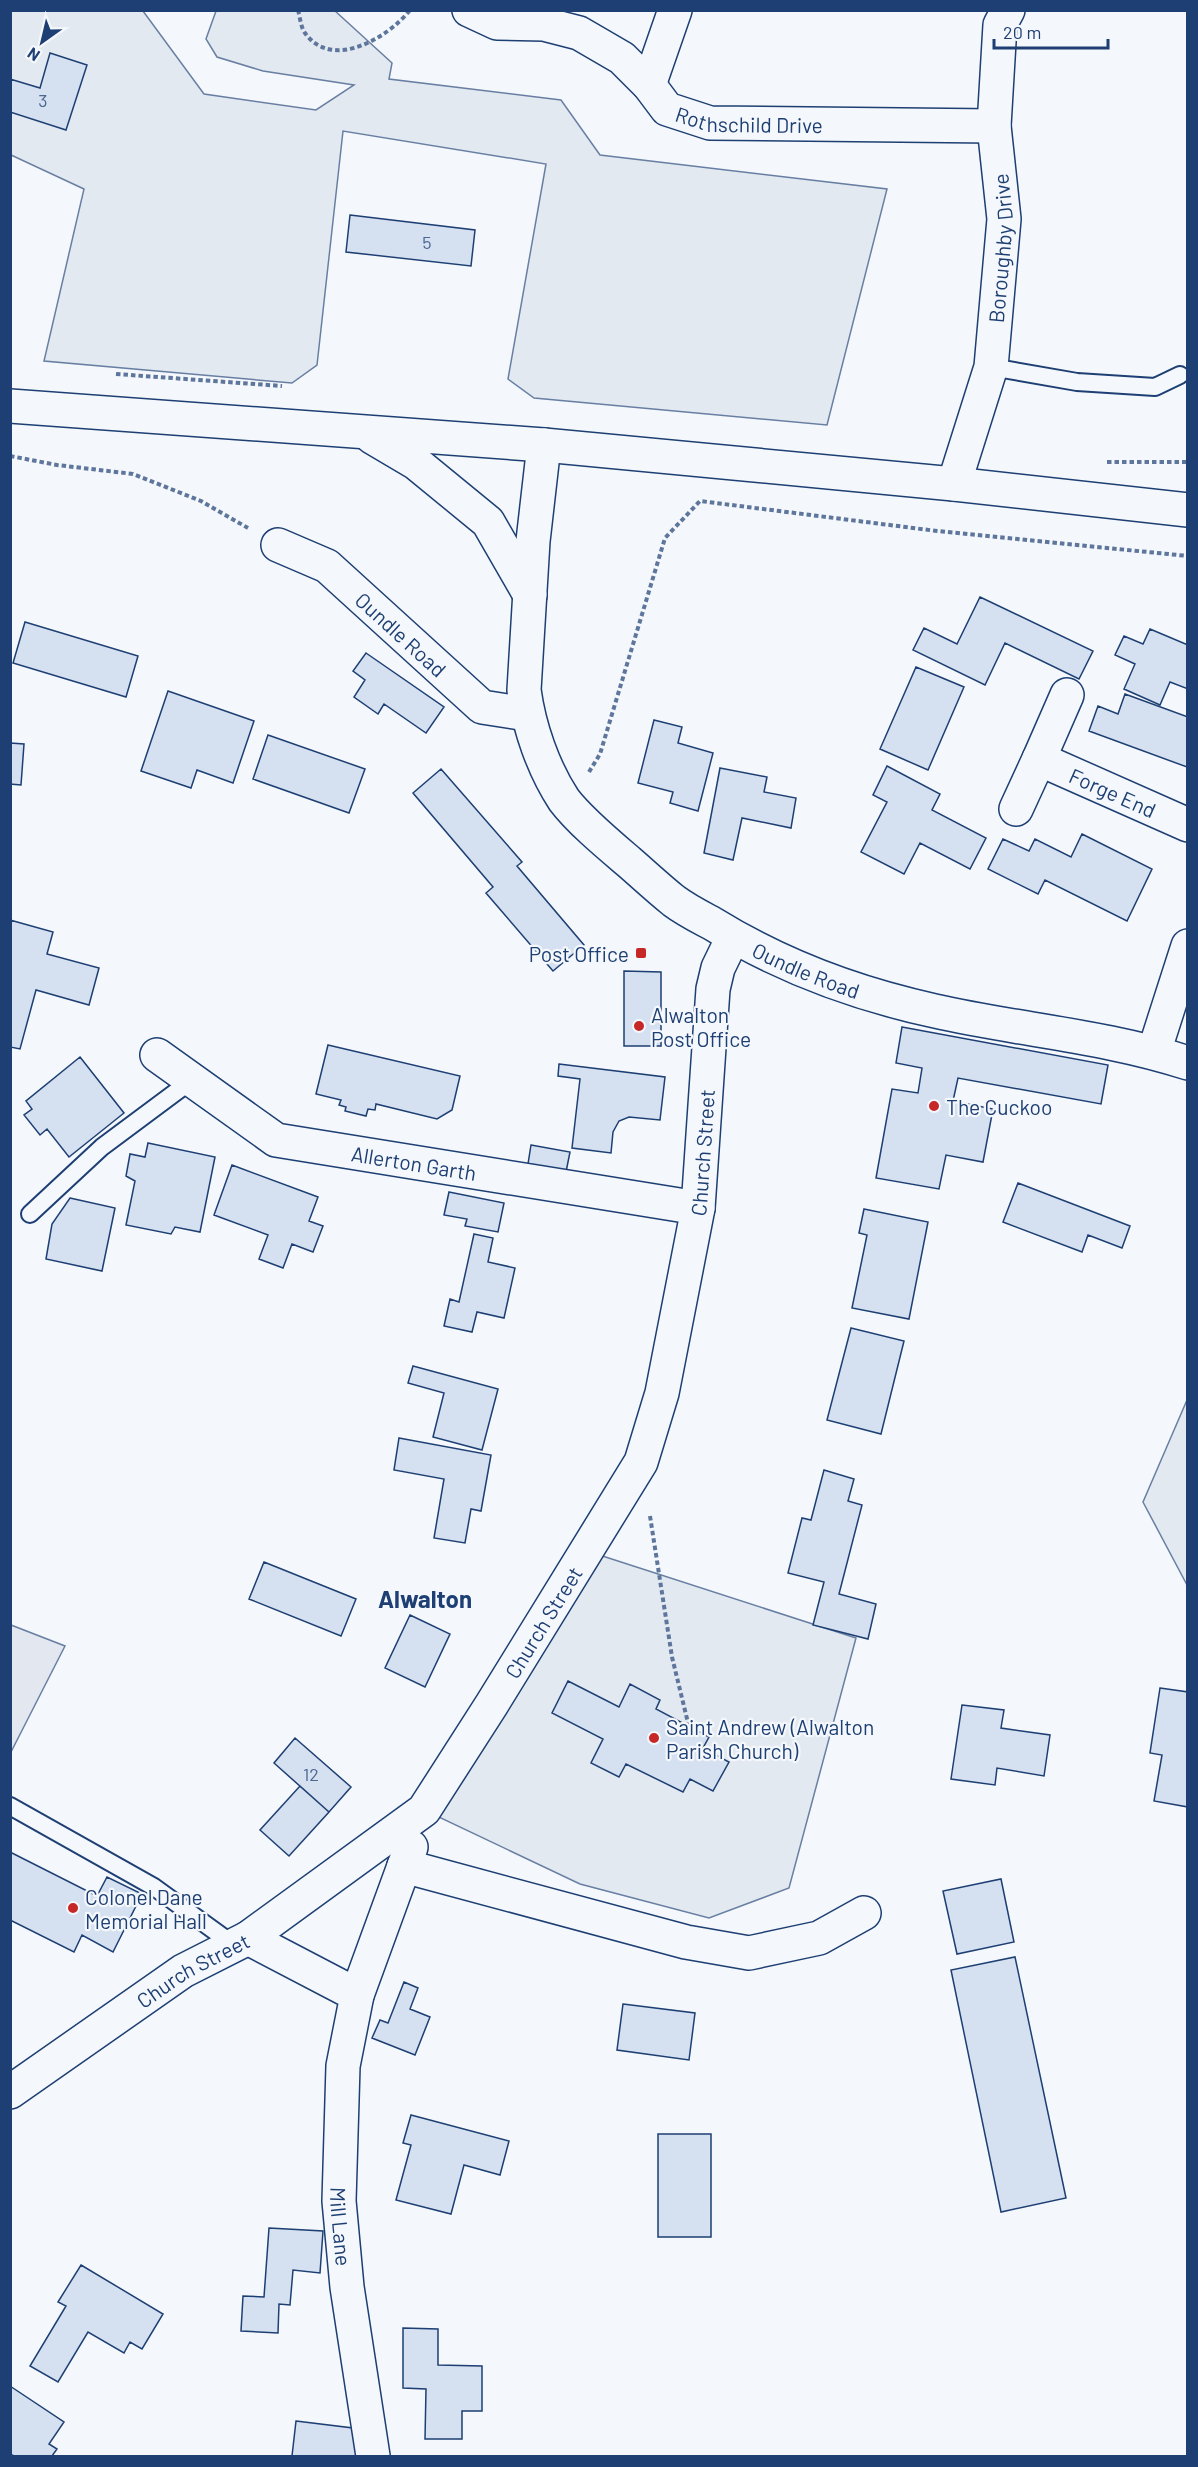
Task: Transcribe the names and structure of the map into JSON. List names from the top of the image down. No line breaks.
{"streets":{"street":["Rothschild Drive","Boroughby Drive","Oundle Road","Forge End","Church Street","Allerton Garth","Mill Lane"]},"crossings":[["Rothschild Drive","Boroughby Drive"],["Oundle Road","Church Street"],["Church Street","Allerton Garth"],["Church Street","Mill Lane"]],"districts":["Alwalton"],"places":{"transit":["Post Office"],"other":["Alwalton Post Office","The Cuckoo","Saint Andrew (Alwalton Parish Church)","Colonel Dane Memorial Hall"]},"house_numbers":["3","5","12"],"scale_bar":"20 m","north":"bottom left"}
